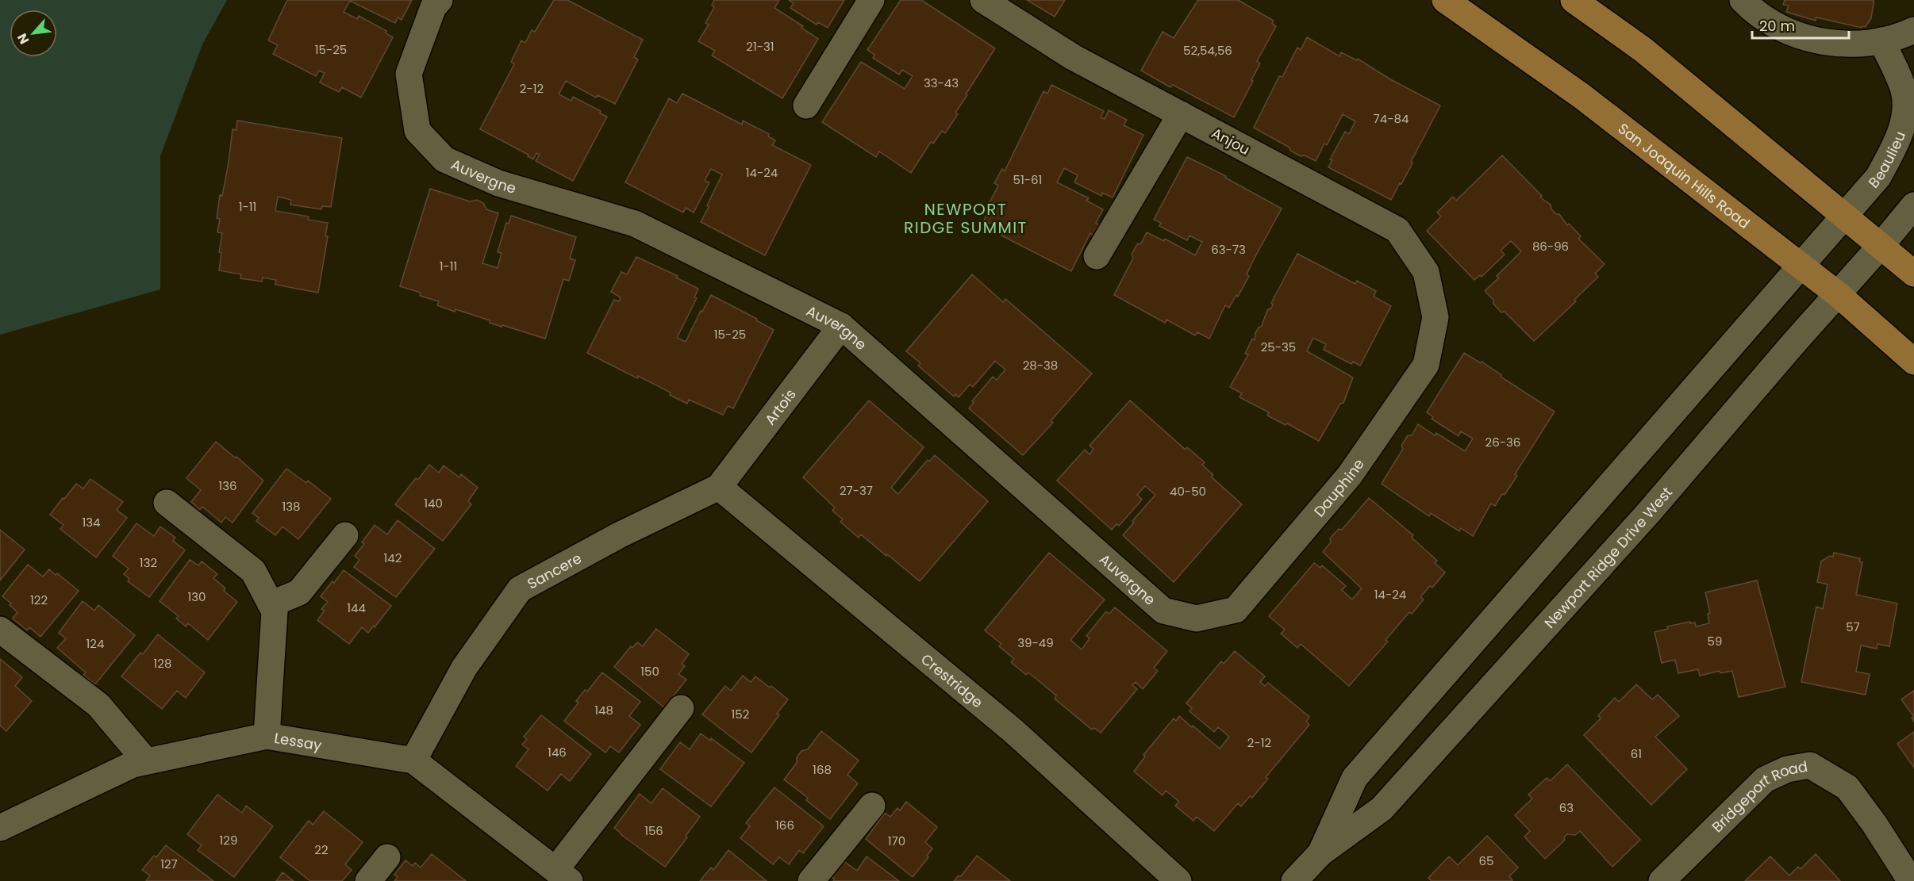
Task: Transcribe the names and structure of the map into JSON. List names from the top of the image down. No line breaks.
{"streets":{"main road":["San Joaquin Hills Road"],"street":["Anjou","Beaulieu","Auvergne","Artois","Dauphine","Newport Ridge Drive West","Sancere","Crestridge","Lessay","Bridgeport Road"]},"crossings":[["Anjou","Dauphine"],["Beaulieu","Newport Ridge Drive West"],["Auvergne","Artois"],["Auvergne","Dauphine"],["San Joaquin Hills Road","Newport Ridge Drive West"],["Artois","Sancere"],["Artois","Crestridge"],["Sancere","Crestridge"],["Sancere","Lessay"]],"districts":["NEWPORT RIDGE SUMMIT"],"house_numbers":["21-31","15-25","52,54,56","33-43","2-12","74-84","14-24","51-61","1-11","86-96","63-73","1-11","15-25","25-35","28-38","26-36","136","27-37","40-50","140","138","134","142","132","14-24","130","122","144","57","59","39-49","124","128","150","148","152","2-12","146","61","168","63","166","156","129","170","22","65","127"],"scale_bar":"20 m","north":"bottom left"}
